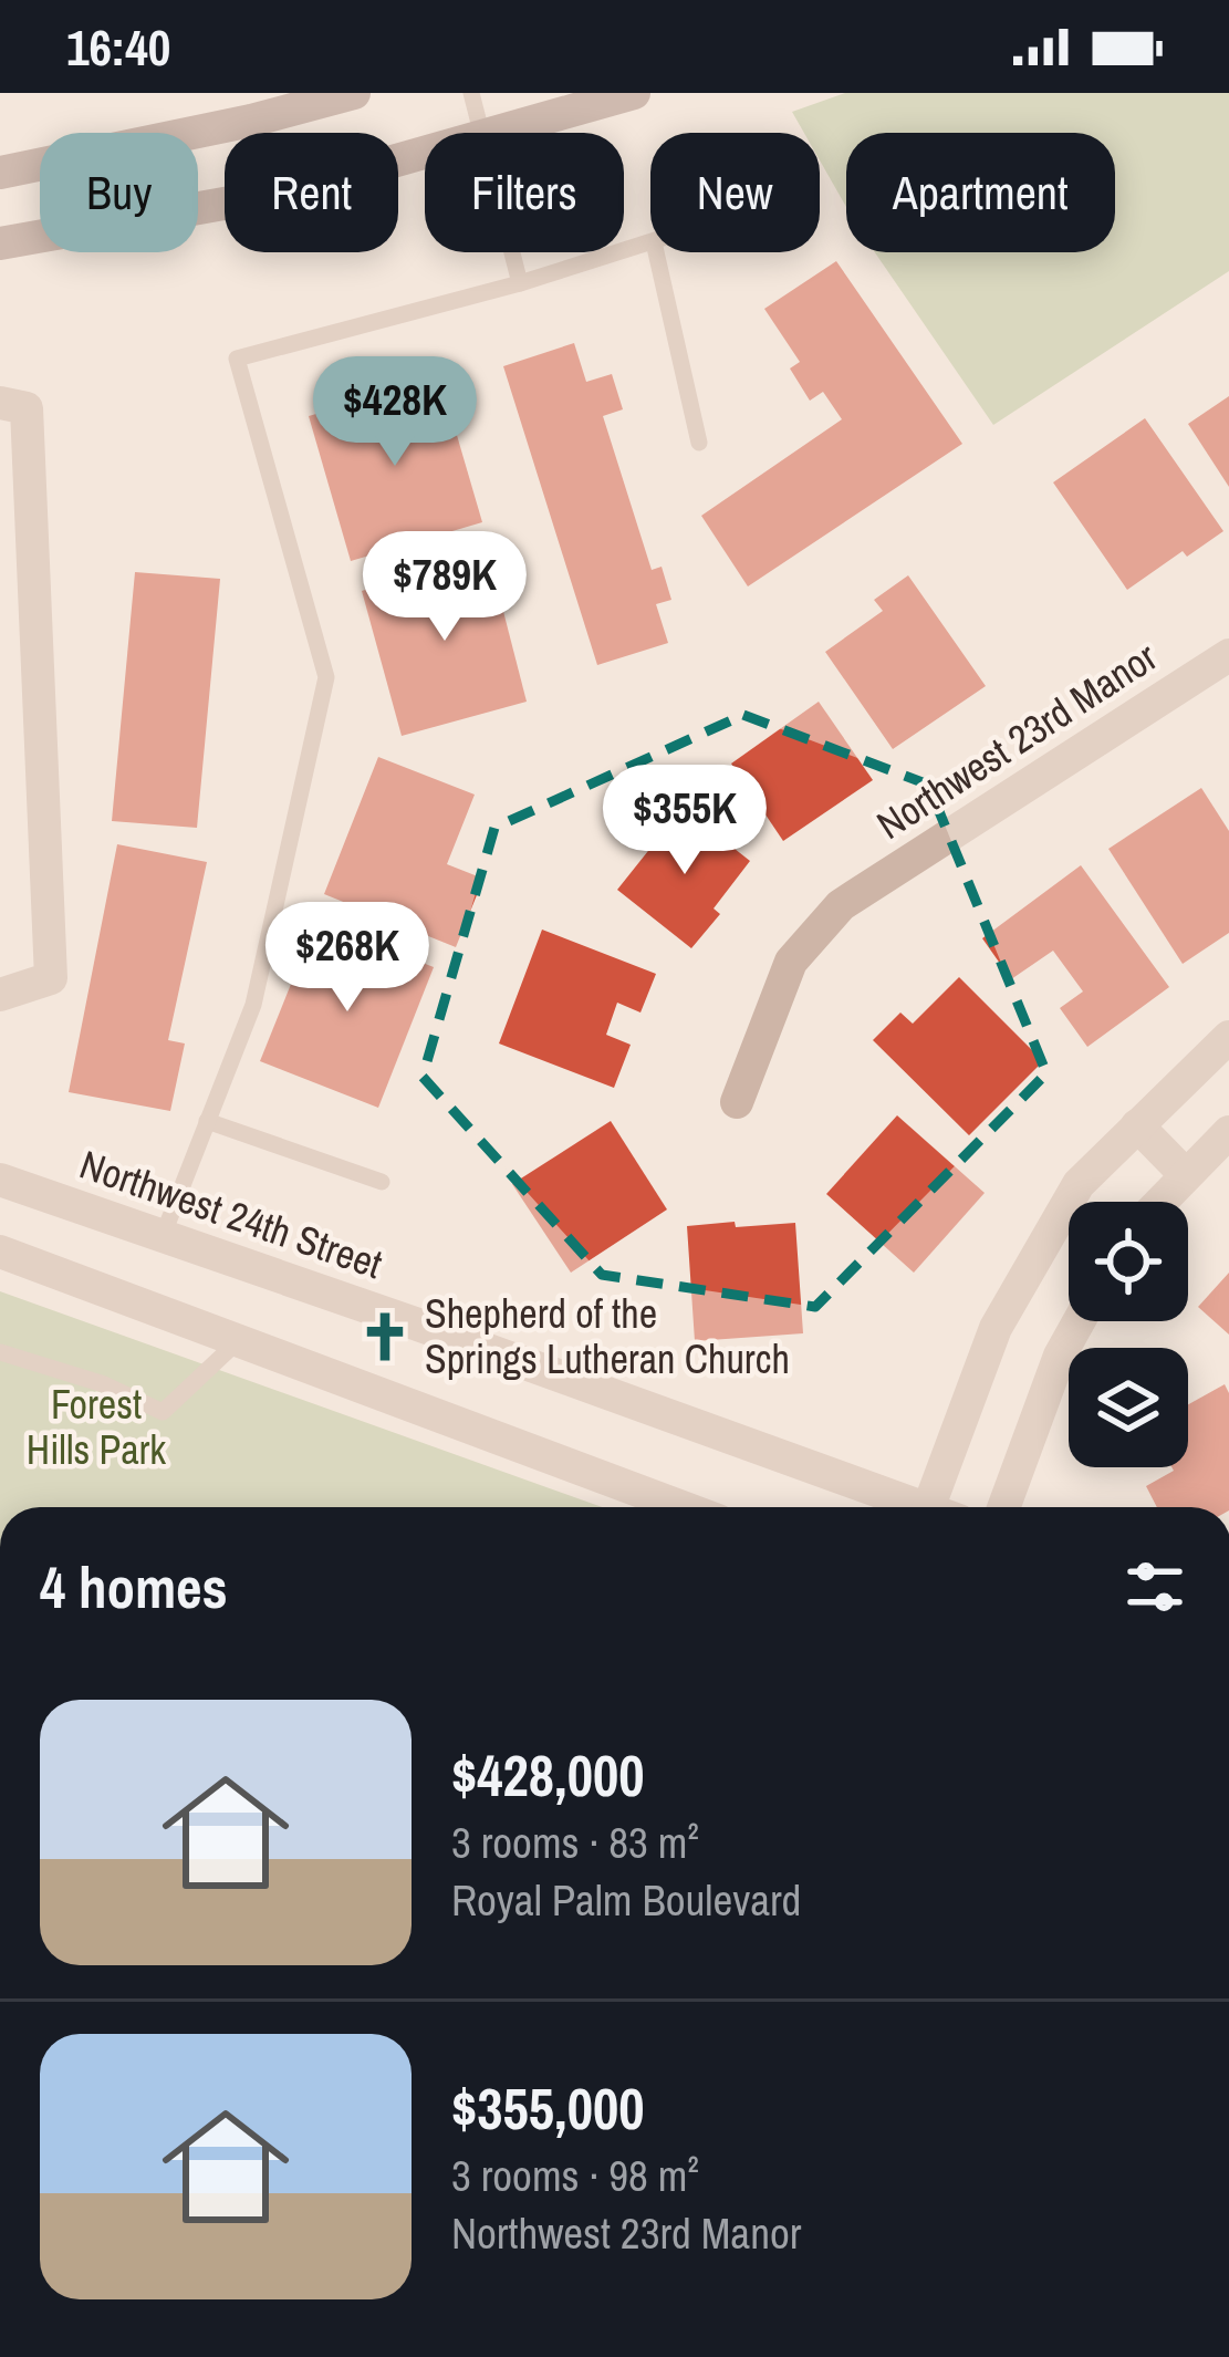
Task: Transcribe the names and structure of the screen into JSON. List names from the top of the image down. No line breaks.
{"streets":{"street":["Northwest 23rd Manor","Northwest 24th Street"]},"parks":["Forest Hills Park"],"places":{"church":["Shepherd of the Springs Lutheran Church"]},"page":{"status":"16:40","chip":["Buy","Rent","Filters","New","Apartment"],"price":["$428K","$789K","$355K","$268K"],"heading":"4 homes","list":[{"name":"$428,000","note":"3 rooms · 83 m² · Royal Palm Boulevard"},{"name":"$355,000","note":"3 rooms · 98 m² · Northwest 23rd Manor"}]}}
